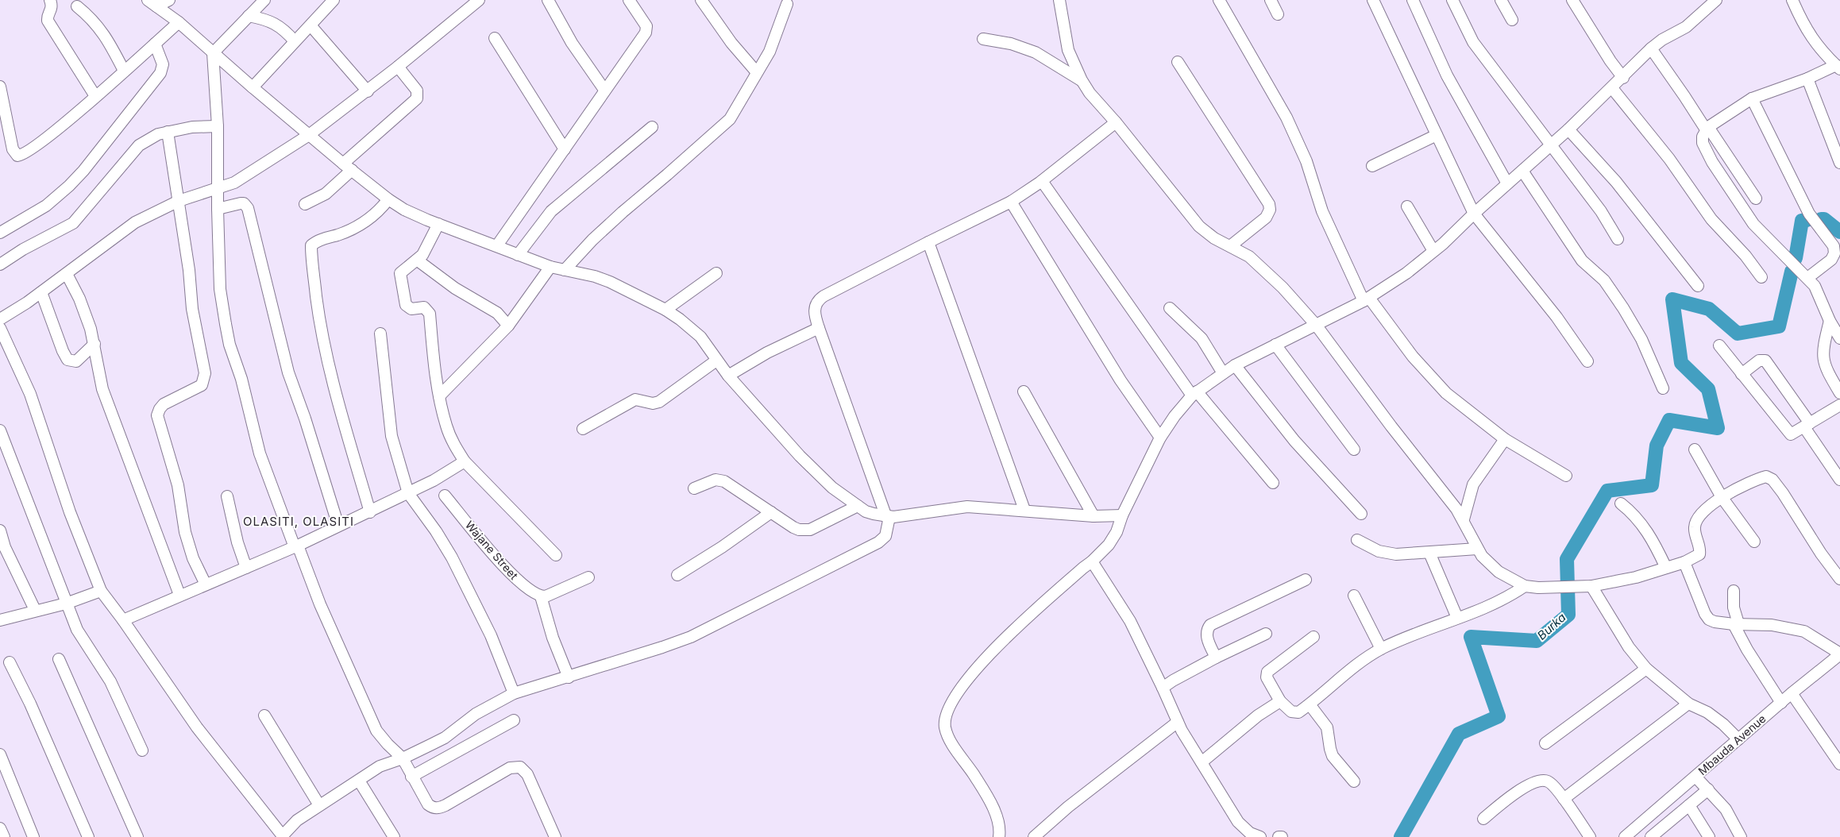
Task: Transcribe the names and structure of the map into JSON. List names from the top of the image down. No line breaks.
{"streets":{"street":["Wajane Street","Mbauda Avenue"]},"districts":["OLASITI, OLASITI"],"water":["Burka"]}
